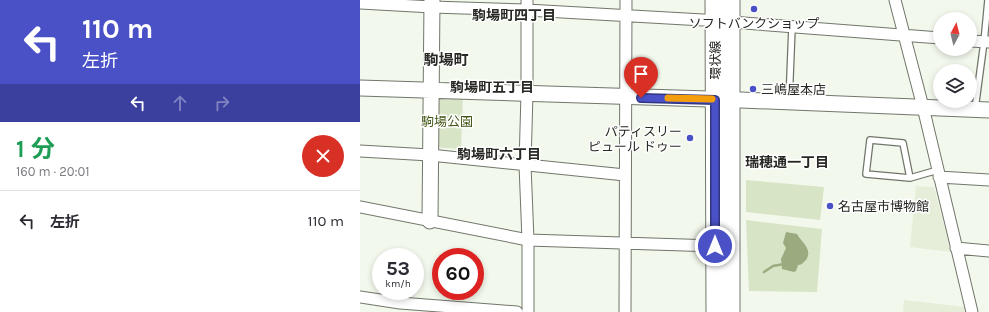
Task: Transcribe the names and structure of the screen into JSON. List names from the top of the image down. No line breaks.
{"streets":{"main road":["環状線"]},"districts":["駒場町四丁目","駒場町","駒場町五丁目","駒場町六丁目","瑞穂通一丁目"],"parks":["駒場公園"],"places":["ソフトバンクショップ","三嶋屋本店","パティスリー ピュール ドゥー","名古屋市博物館"],"north":"top","page":{"turn":["110 m","左折"],"heading":["1 分","160 m · 20:01"],"list":[{"name":"左折","value":"110 m"}],"speed":"53 km/h","limit":"60"}}
